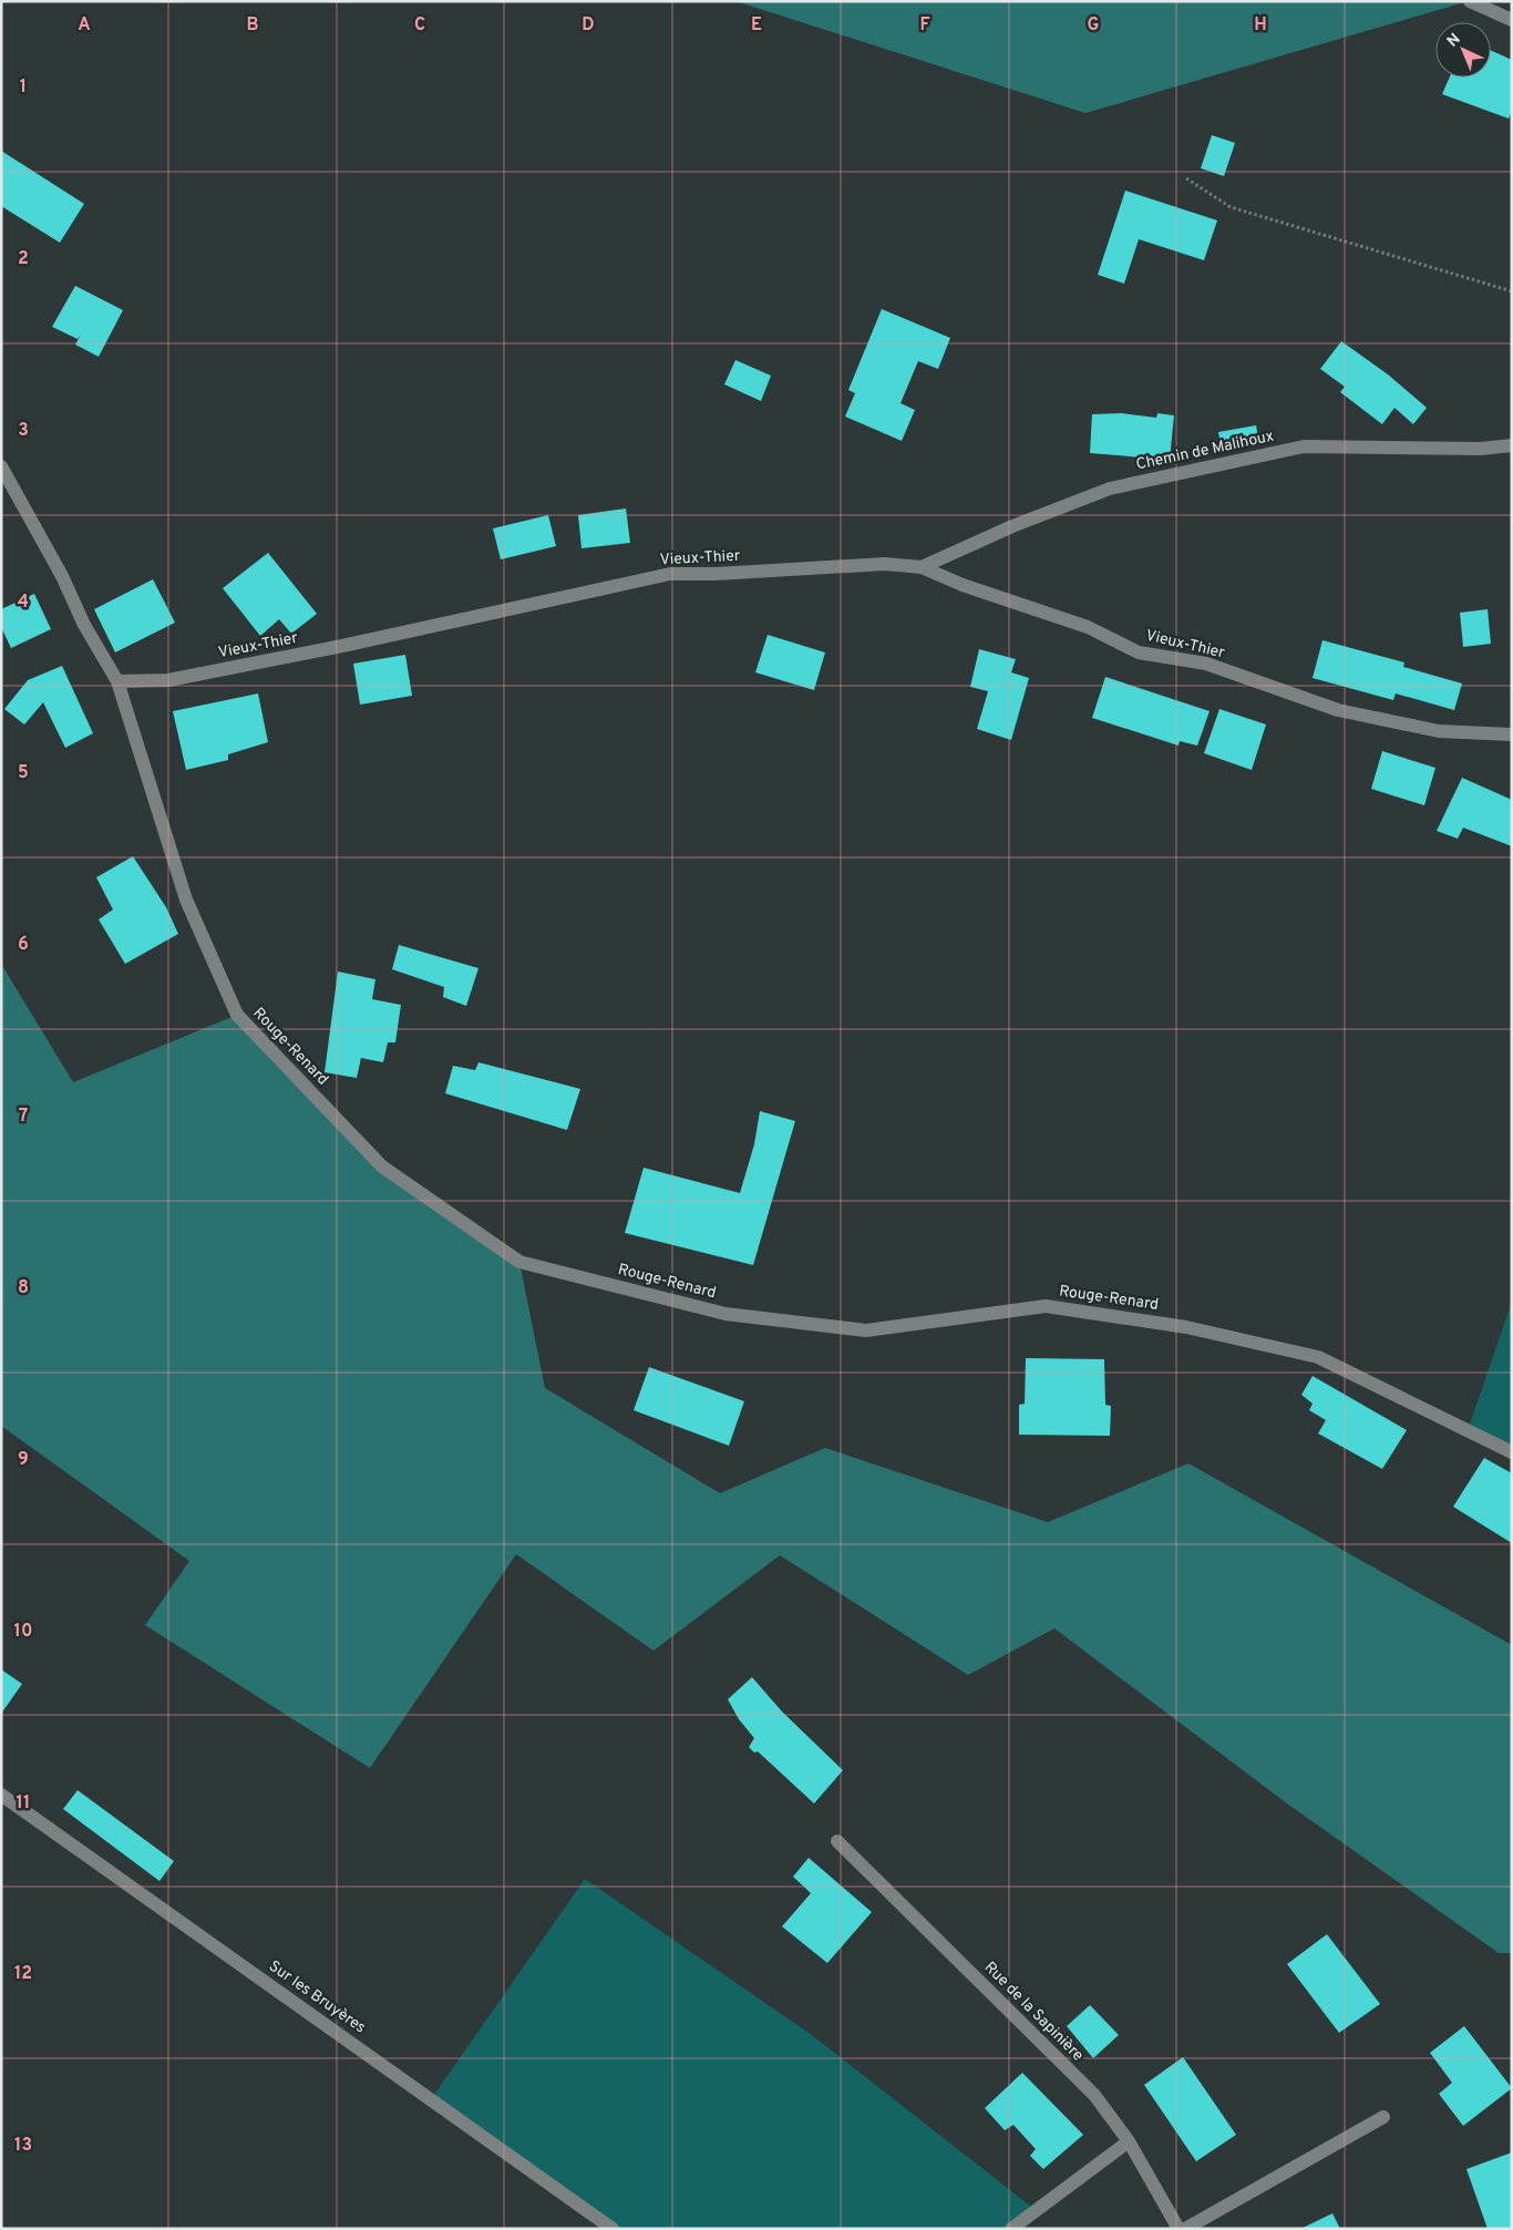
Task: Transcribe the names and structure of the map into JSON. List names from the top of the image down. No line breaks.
{"streets":{"street":["Chemin de Malihoux","Vieux-Thier","Rouge-Renard","Sur les Bruyères","Rue de la Sapinière"]},"crossings":[["Chemin de Malihoux","Vieux-Thier"],["Vieux-Thier","Rouge-Renard"]],"north":"top left","grid":{"columns":["A","B","C","D","E","F","G","H"],"rows":["1","2","3","4","5","6","7","8","9","10","11","12","13"]}}
